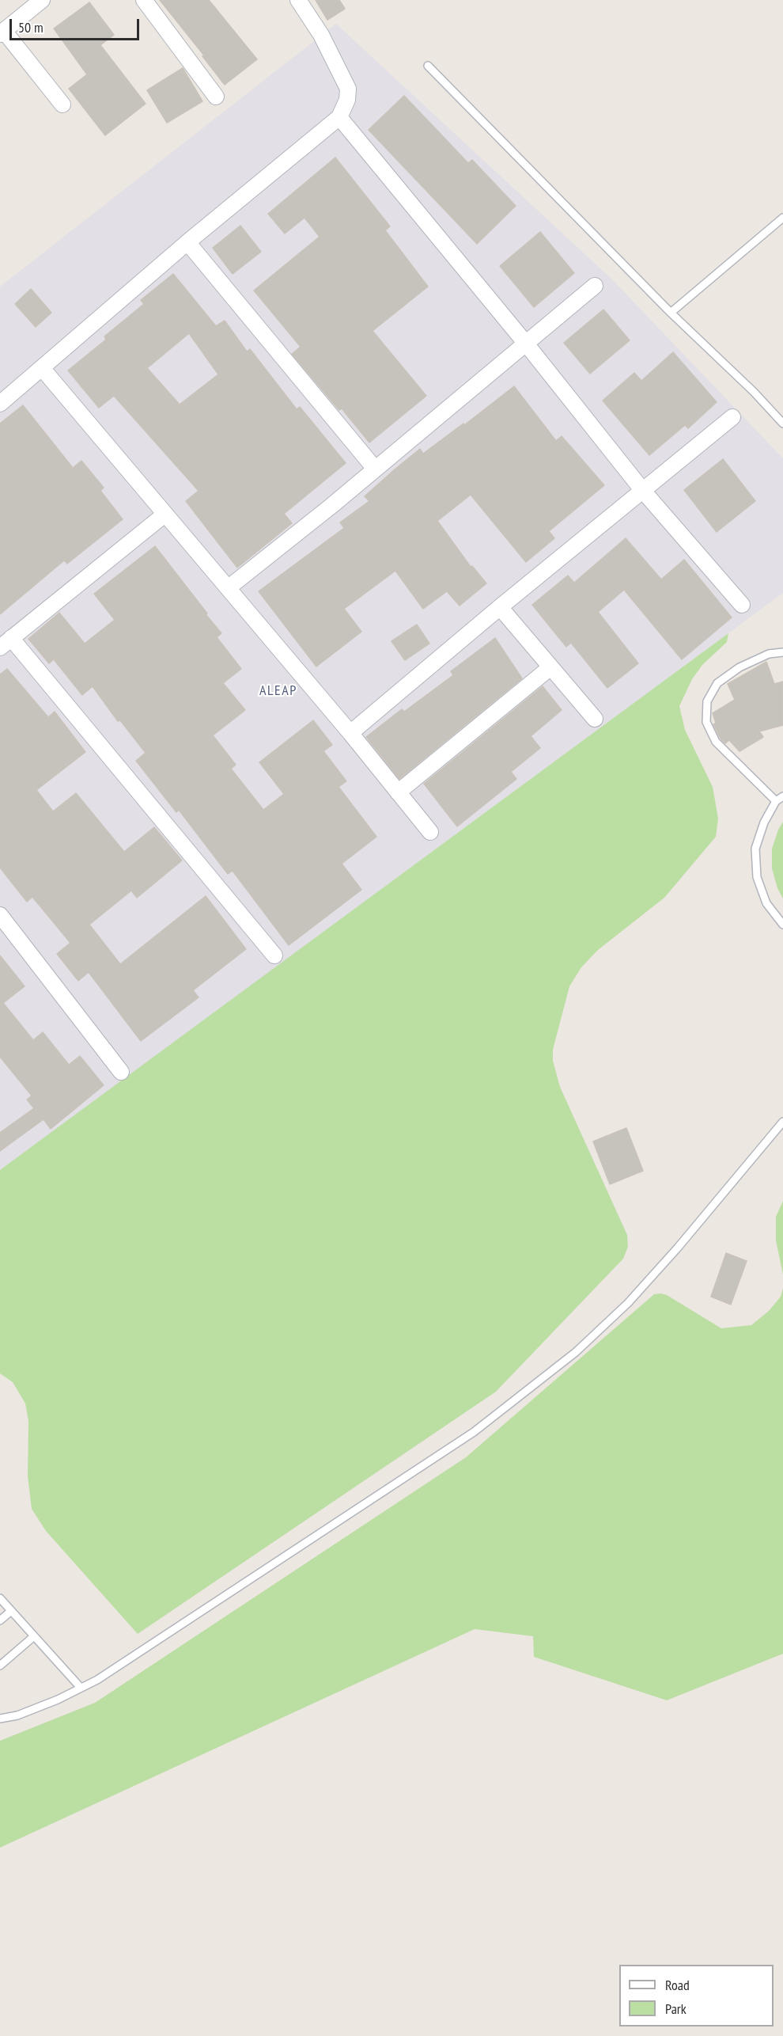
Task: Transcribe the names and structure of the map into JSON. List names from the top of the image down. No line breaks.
{"districts":["ALEAP"],"legend":["Road","Park"],"scale_bar":"50 m"}
